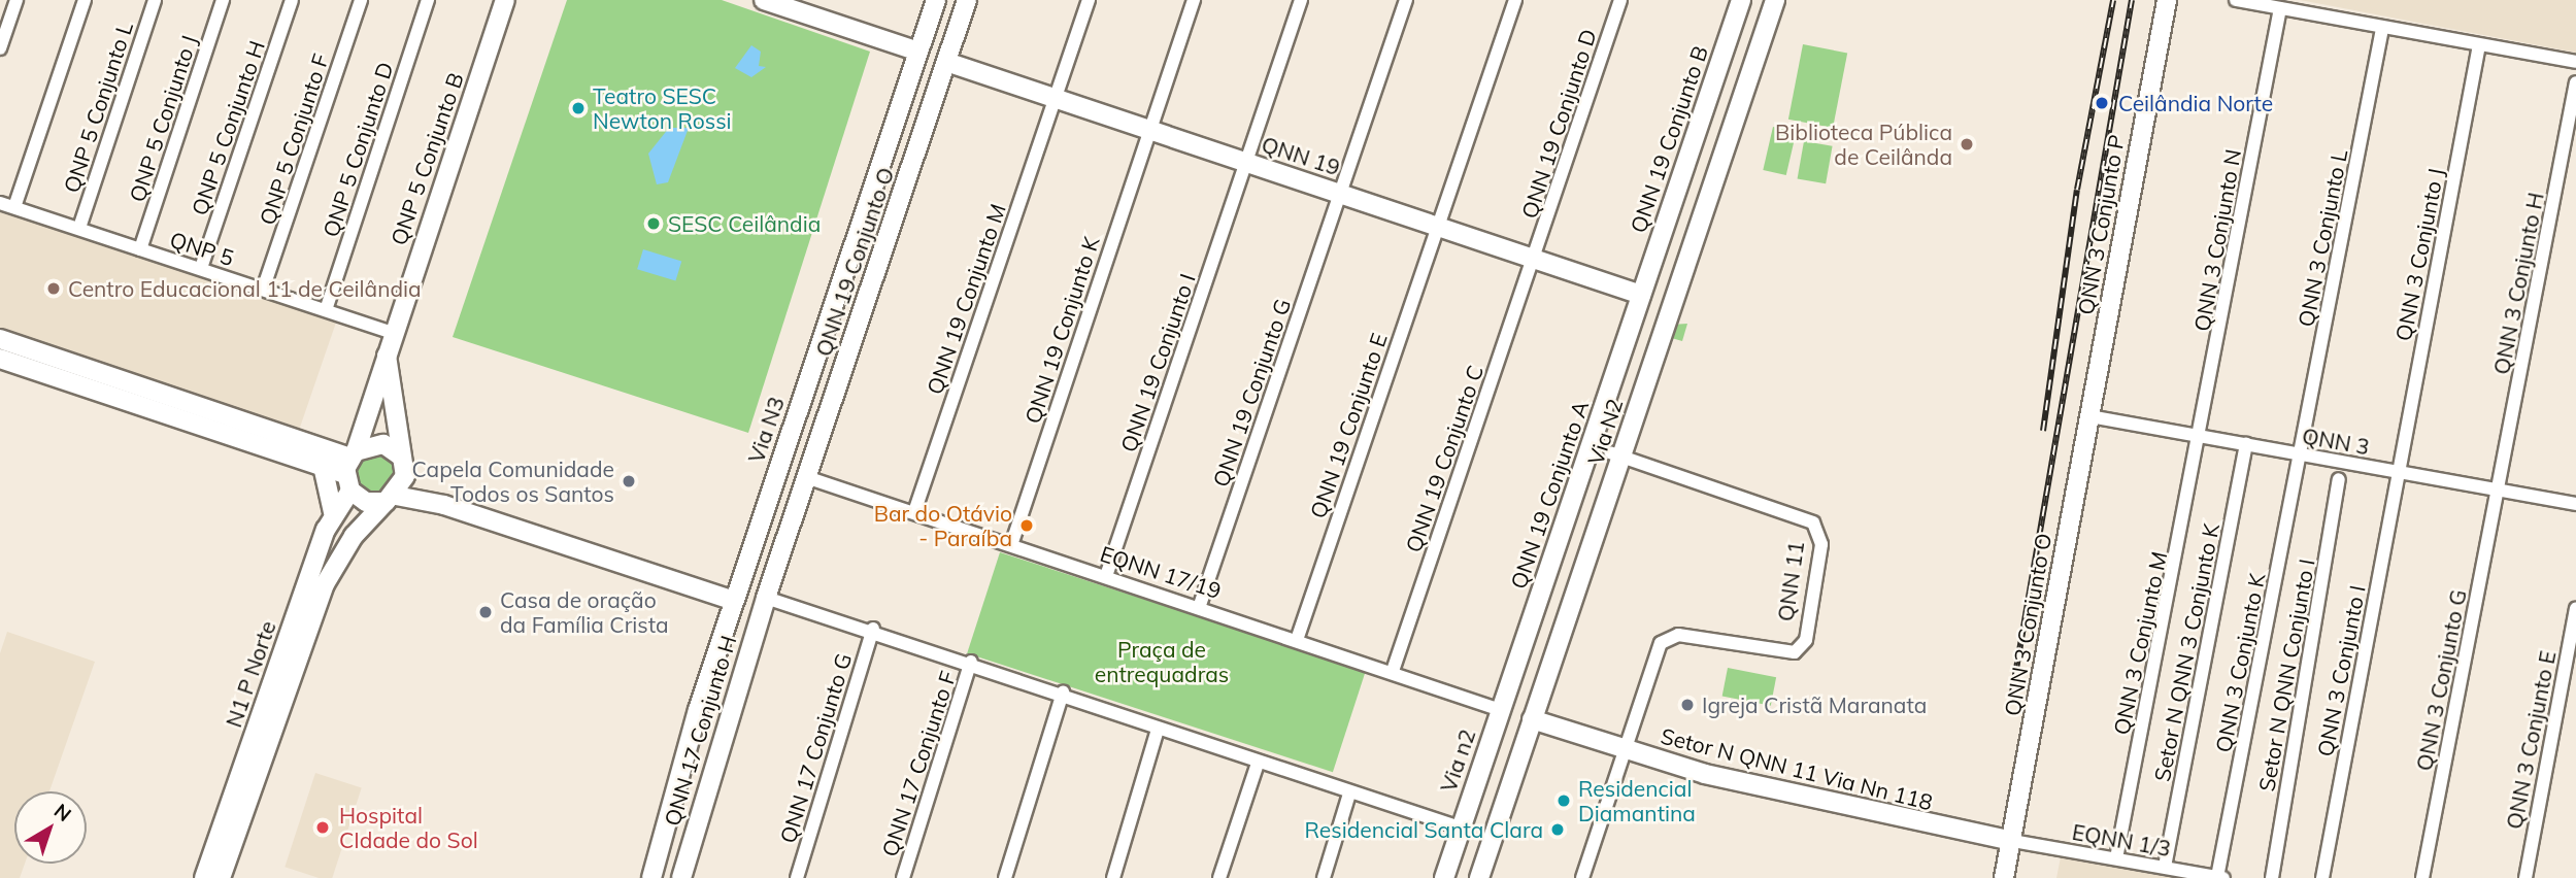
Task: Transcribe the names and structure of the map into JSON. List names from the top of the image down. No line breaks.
{"streets":{"main road":["QNN 19 Conjunto B","QNN 19","QNP 5 Conjunto B","QNN 3 Conjunto P","QNN 19 Conjunto O","Via N3","Via N2","QNN 19 Conjunto A","QNN 3 Conjunto O","N1 P Norte","QNN 17 Conjunto H","Via n2","Setor N QNN 11 Via Nn 118"],"street":["QNP 5 Conjunto L","QNP 5 Conjunto J","QNN 19 Conjunto D","QNP 5 Conjunto H","QNP 5 Conjunto F","QNP 5 Conjunto D","QNN 3 Conjunto L","QNN 3 Conjunto N","QNP 5","QNN 3 Conjunto J","QNN 3 Conjunto H","QNN 19 Conjunto M","QNN 19 Conjunto K","QNN 19 Conjunto I","QNN 19 Conjunto G","QNN 19 Conjunto E","QNN 3","QNN 19 Conjunto C","EQNN 17/19","QNN 11","QNN 3 Conjunto M","Setor N QNN 3 Conjunto K","QNN 3 Conjunto K","QNN 3 Conjunto I","Setor N QNN Conjunto I","QNN 3 Conjunto G","QNN 3 Conjunto E","QNN 17 Conjunto G","QNN 17 Conjunto F","EQNN 1/3"]},"crossings":[["QNP 5 Conjunto L","QNP 5"],["QNP 5 Conjunto J","QNP 5"],["QNN 19 Conjunto D","QNN 19"],["QNN 19 Conjunto D","QNN 19 Conjunto C"],["QNP 5 Conjunto H","QNP 5"],["QNP 5 Conjunto F","QNP 5"],["QNN 19 Conjunto B","QNN 19"],["QNN 19 Conjunto B","QNN 19 Conjunto A"],["QNP 5 Conjunto D","QNP 5"],["QNN 19","QNN 19 Conjunto O"],["QNN 19","QNN 19 Conjunto M"],["QNN 19","QNN 19 Conjunto K"],["QNN 19","QNN 19 Conjunto I"],["QNN 19","QNN 19 Conjunto G"],["QNN 19","QNN 19 Conjunto E"],["QNN 19","QNN 19 Conjunto C"],["QNN 19","QNN 19 Conjunto A"],["QNP 5 Conjunto B","QNP 5"],["QNP 5 Conjunto B","N1 P Norte"],["QNN 3 Conjunto P","QNN 3"],["QNN 3 Conjunto P","QNN 3 Conjunto O"],["QNN 3 Conjunto L","QNN 3"],["QNN 3 Conjunto L","QNN 3 Conjunto K"],["QNN 3 Conjunto N","QNN 3"],["QNN 3 Conjunto N","QNN 3 Conjunto M"],["QNP 5","N1 P Norte"],["QNN 3 Conjunto J","QNN 3"],["QNN 3 Conjunto J","QNN 3 Conjunto I"],["QNN 19 Conjunto O","EQNN 17/19"],["QNN 3 Conjunto H","QNN 3"],["QNN 3 Conjunto H","QNN 3 Conjunto G"],["QNN 19 Conjunto M","EQNN 17/19"],["QNN 19 Conjunto K","EQNN 17/19"],["QNN 19 Conjunto I","EQNN 17/19"],["QNN 19 Conjunto G","EQNN 17/19"],["QNN 19 Conjunto E","EQNN 17/19"],["Via N2","QNN 11"],["Via N2","Setor N QNN 11 Via Nn 118"],["QNN 3","QNN 3 Conjunto O"],["QNN 3","QNN 3 Conjunto M"],["QNN 3","Setor N QNN 3 Conjunto K"],["QNN 3","QNN 3 Conjunto K"],["QNN 3","QNN 3 Conjunto I"],["QNN 3","QNN 3 Conjunto G"],["QNN 19 Conjunto C","EQNN 17/19"],["QNN 19 Conjunto A","EQNN 17/19"],["QNN 19 Conjunto A","Via n2"],["EQNN 17/19","Via n2"],["QNN 11","Setor N QNN 11 Via Nn 118"],["QNN 3 Conjunto O","Setor N QNN 11 Via Nn 118"],["QNN 3 Conjunto O","EQNN 1/3"],["QNN 3 Conjunto M","EQNN 1/3"],["Setor N QNN 3 Conjunto K","EQNN 1/3"],["QNN 3 Conjunto K","EQNN 1/3"],["Setor N QNN 11 Via Nn 118","EQNN 1/3"]],"parks":["Praça de entrequadras"],"places":["Ceilândia Norte","Teatro SESC Newton Rossi","Biblioteca Pública de Ceilânda","SESC Ceilândia","Centro Educacional 11 de Ceilândia","Capela Comunidade Todos os Santos","Bar do Otávio - Paraíba","Casa de oração da Família Crista","Igreja Cristã Maranata","Residencial Diamantina","Hospital CIdade do Sol","Residencial Santa Clara"],"north":"top right"}
